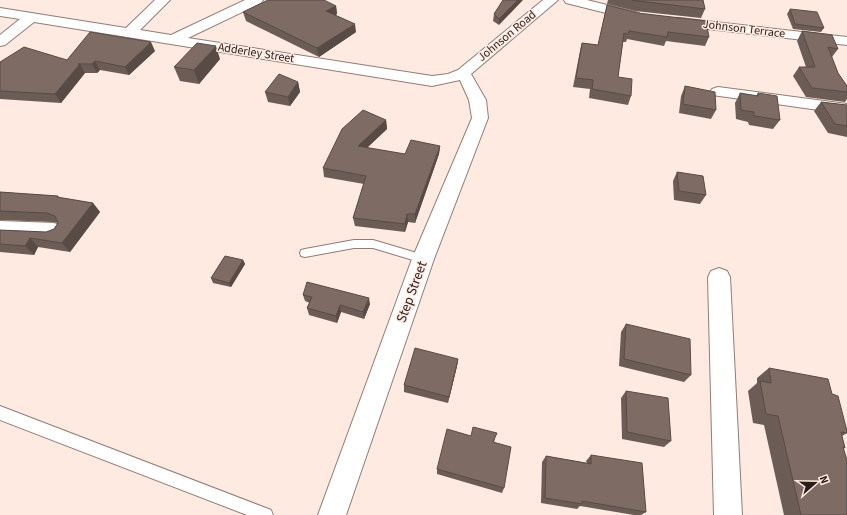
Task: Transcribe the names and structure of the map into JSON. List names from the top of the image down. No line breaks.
{"streets":{"street":["Johnson Terrace","Johnson Road","Adderley Street","Step Street"]},"crossings":[["Johnson Road","Adderley Street"],["Johnson Road","Step Street"],["Adderley Street","Step Street"]],"north":"right"}
